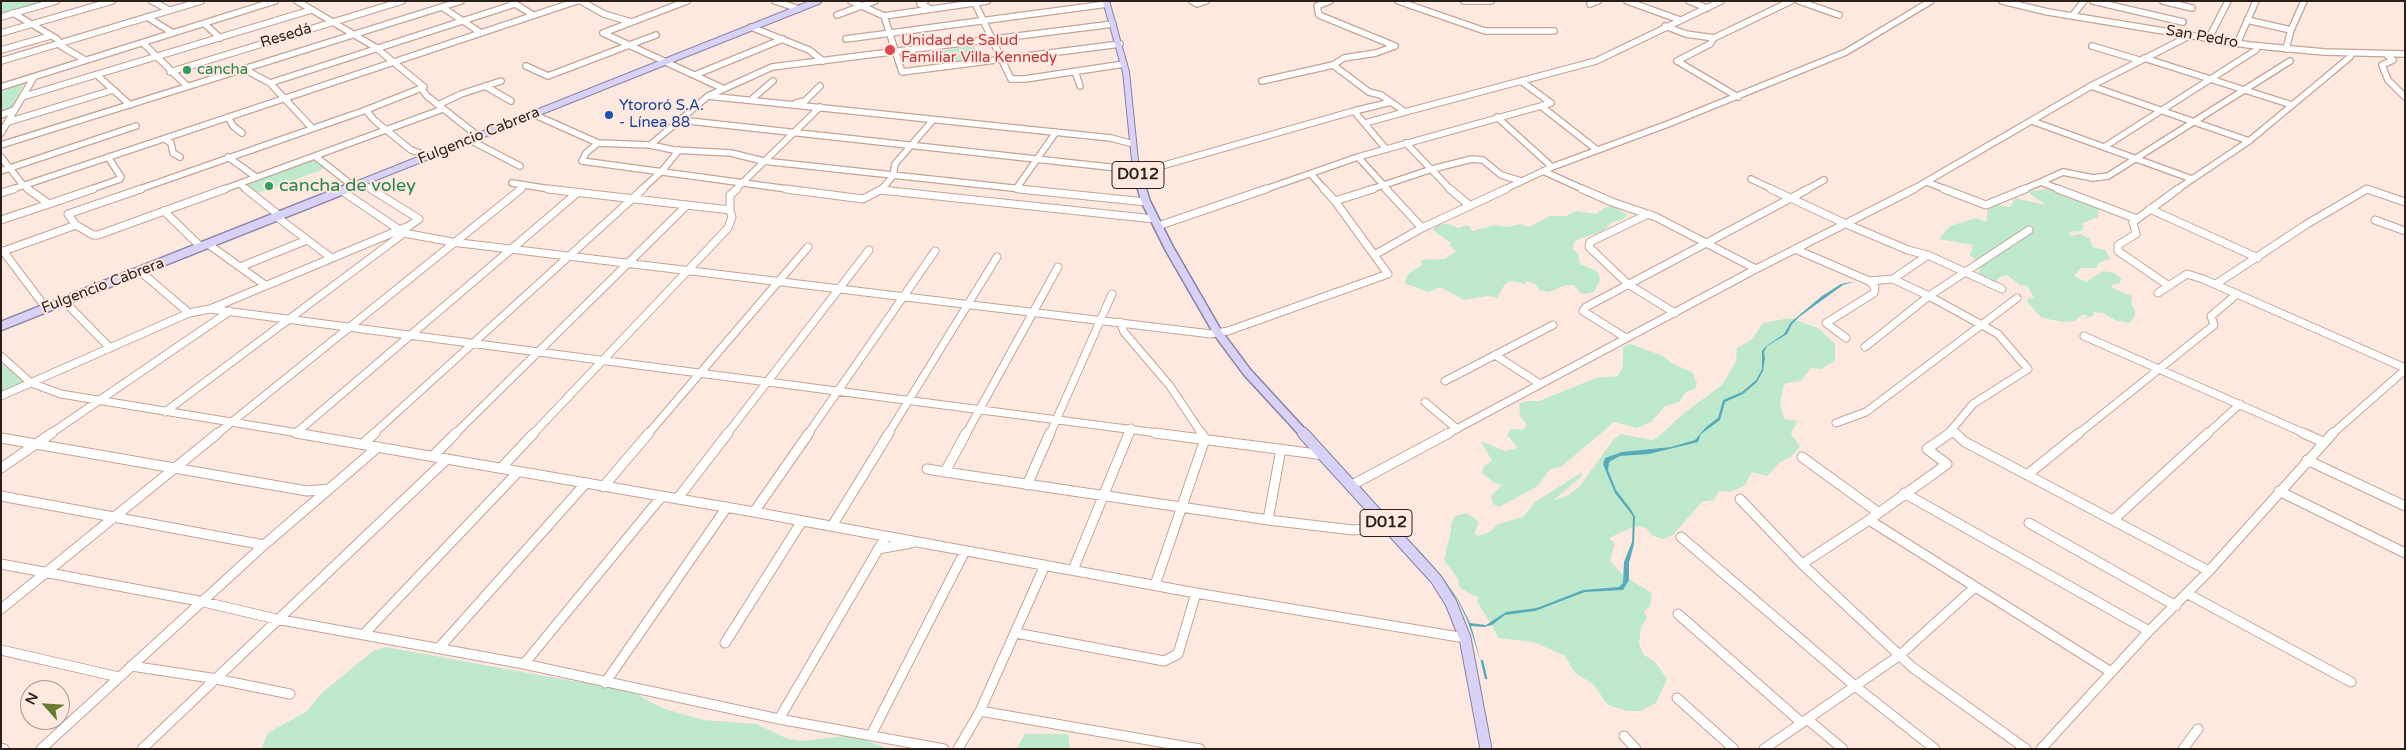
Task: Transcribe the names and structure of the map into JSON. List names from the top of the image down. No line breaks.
{"streets":{"main road":["Fulgencio Cabrera","D012"],"street":["Resedá","San Pedro"]},"places":["Unidad de Salud Familiar Villa Kennedy","cancha","Ytororó S.A. - Línea 88","cancha de voley"],"north":"top left"}
